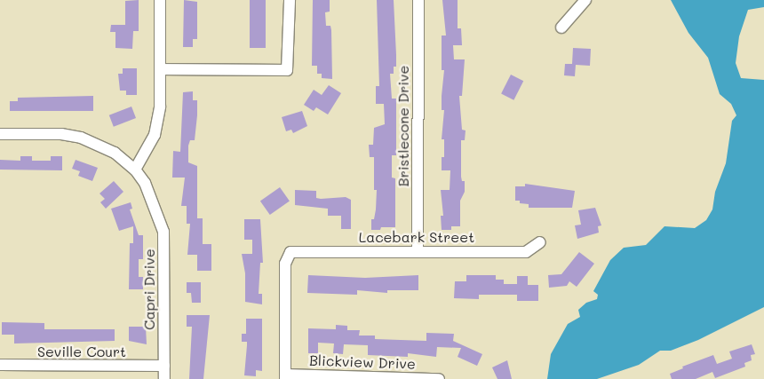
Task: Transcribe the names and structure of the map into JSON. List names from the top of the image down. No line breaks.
{"streets":{"street":["Bristlecone Drive","Lacebark Street","Capri Drive","Seville Court","Blickview Drive"]},"crossings":[["Bristlecone Drive","Lacebark Street"],["Lacebark Street","Blickview Drive"],["Capri Drive","Seville Court"]]}
